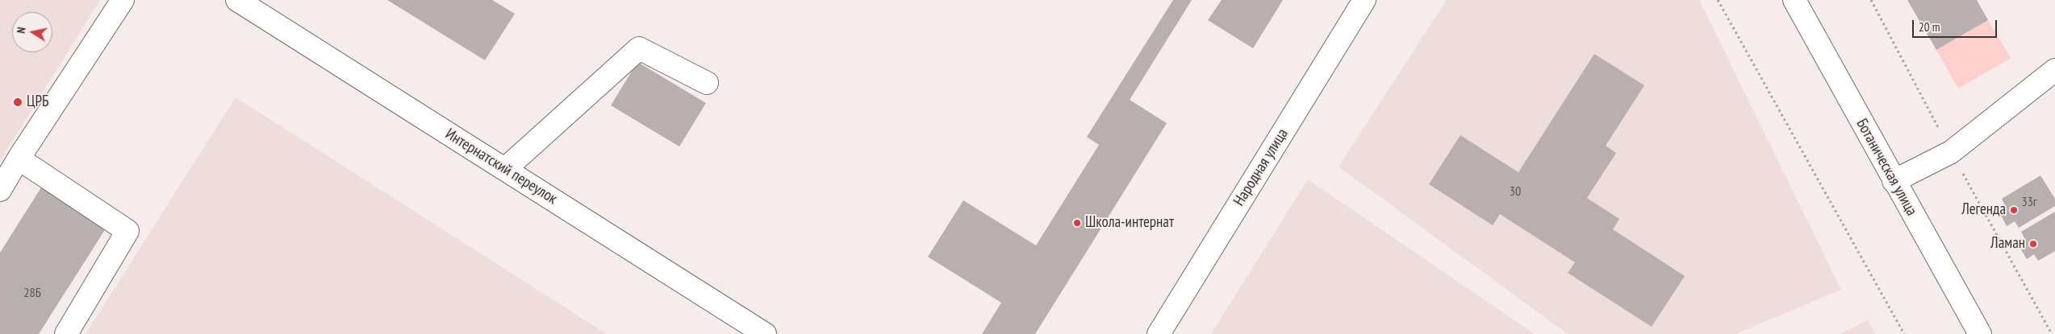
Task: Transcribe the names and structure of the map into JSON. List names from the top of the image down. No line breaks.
{"streets":{"street":["Интернатский переулок","Народная улица","Ботаническая улица"]},"places":["ЦРБ","Легенда","Школа-интернат","Ламан"],"house_numbers":["30","33г","28Б"],"scale_bar":"20 m","north":"left"}
